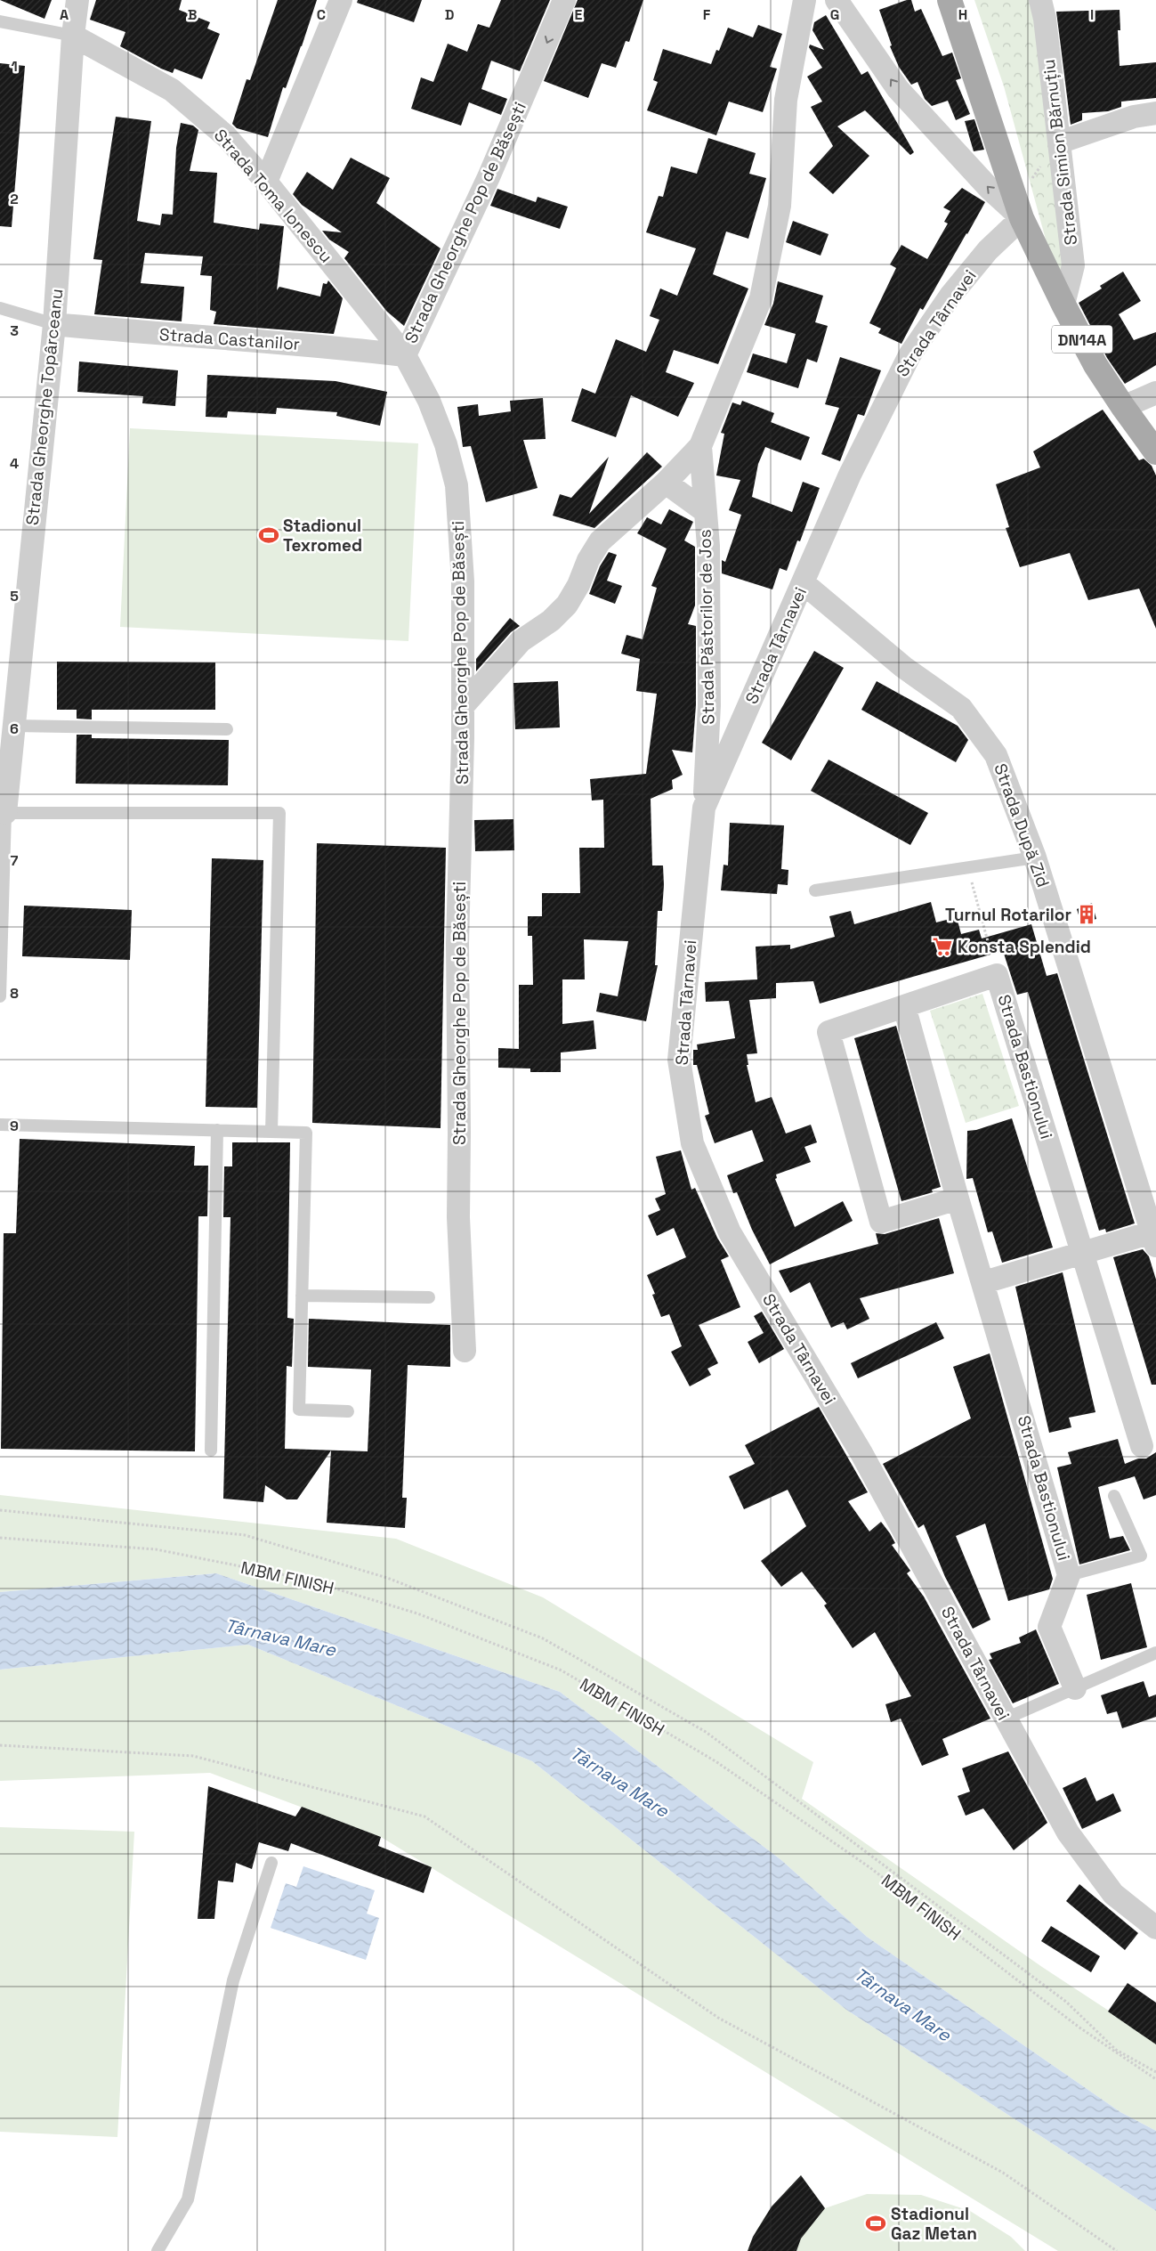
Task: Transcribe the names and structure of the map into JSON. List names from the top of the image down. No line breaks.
{"streets":{"main road":["DN14A"],"street":["Strada Simion Bărnuțiu","Strada Toma Ionescu","Strada Gheorghe Pop de Băsești","Strada Târnavei","Strada Castanilor","Strada Gheorghe Topârceanu","Strada Păstorilor de Jos","Strada După Zid","Strada Bastionului"],"path":["MBM FINISH"]},"crossings":[["Strada Simion Bărnuțiu","DN14A"],["Strada Toma Ionescu","Strada Gheorghe Pop de Băsești"],["Strada Toma Ionescu","Strada Castanilor"],["Strada Toma Ionescu","Strada Gheorghe Topârceanu"],["Strada Gheorghe Pop de Băsești","Strada Castanilor"],["Strada Gheorghe Pop de Băsești","Strada Păstorilor de Jos"],["Strada Târnavei","DN14A"],["Strada Târnavei","Strada Păstorilor de Jos"],["Strada Târnavei","Strada După Zid"],["Strada Castanilor","Strada Gheorghe Topârceanu"]],"water":["Târnava Mare"],"places":{"sports":["Stadionul Texromed","Stadionul Gaz Metan"],"building":["Turnul Rotarilor"],"supermarket":["Konsta Splendid"]},"grid":{"columns":["A","B","C","D","E","F","G","H","I"],"rows":["1","2","3","4","5","6","7","8","9"]}}
